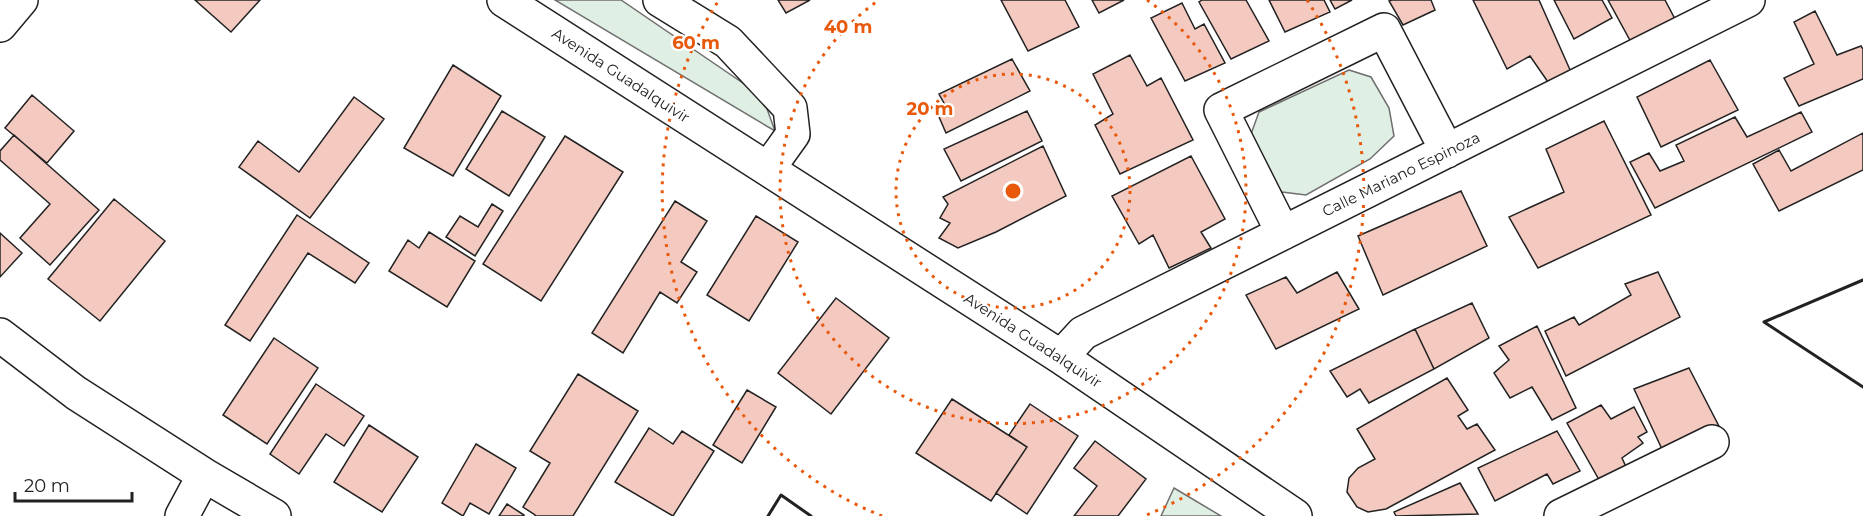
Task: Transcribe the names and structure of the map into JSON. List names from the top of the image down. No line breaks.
{"streets":{"street":["Avenida Guadalquivir","Calle Mariano Espinoza"]},"crossings":[["Avenida Guadalquivir","Calle Mariano Espinoza"]],"scale_bar":"20 m","rings":["40 m","60 m","20 m"]}
